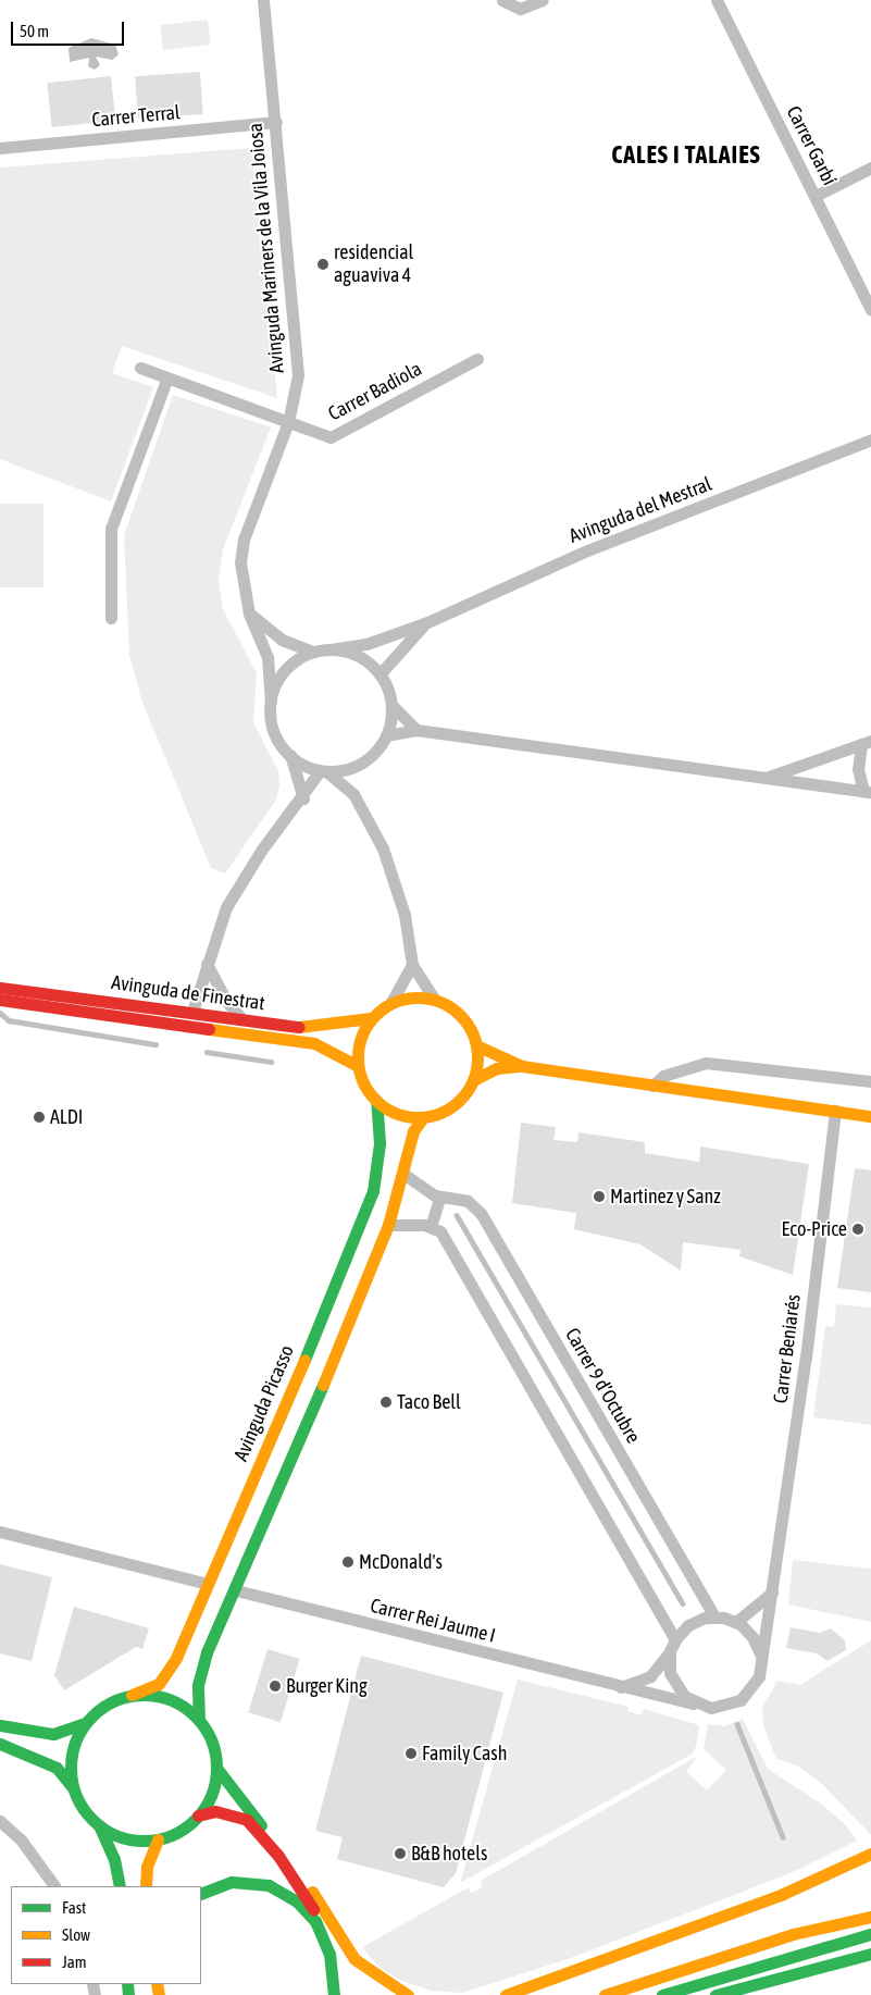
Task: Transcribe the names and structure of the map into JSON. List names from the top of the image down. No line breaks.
{"streets":{"main road":["Avinguda de Finestrat","Avinguda Picasso"],"street":["Carrer Terral","Carrer Garbí","Avinguda Mariners de la Vila Joiosa","Carrer Badiola","Avinguda del Mestral","Carrer Beniarés","Carrer 9 d’Octubre","Carrer Rei Jaume I"]},"crossings":[["Carrer Terral","Avinguda Mariners de la Vila Joiosa"],["Avinguda Mariners de la Vila Joiosa","Carrer Badiola"],["Avinguda Mariners de la Vila Joiosa","Avinguda del Mestral"],["Avinguda de Finestrat","Avinguda Picasso"],["Carrer Beniarés","Carrer 9 d’Octubre"],["Carrer Beniarés","Carrer Rei Jaume I"],["Carrer 9 d’Octubre","Carrer Rei Jaume I"]],"districts":["CALES I TALAIES"],"places":["residencial aguaviva 4","ALDI","Martinez y Sanz","Eco-Price","Taco Bell","McDonald's","Burger King","Family Cash","B&B hotels"],"legend":["Fast","Slow","Jam"],"scale_bar":"50 m"}
